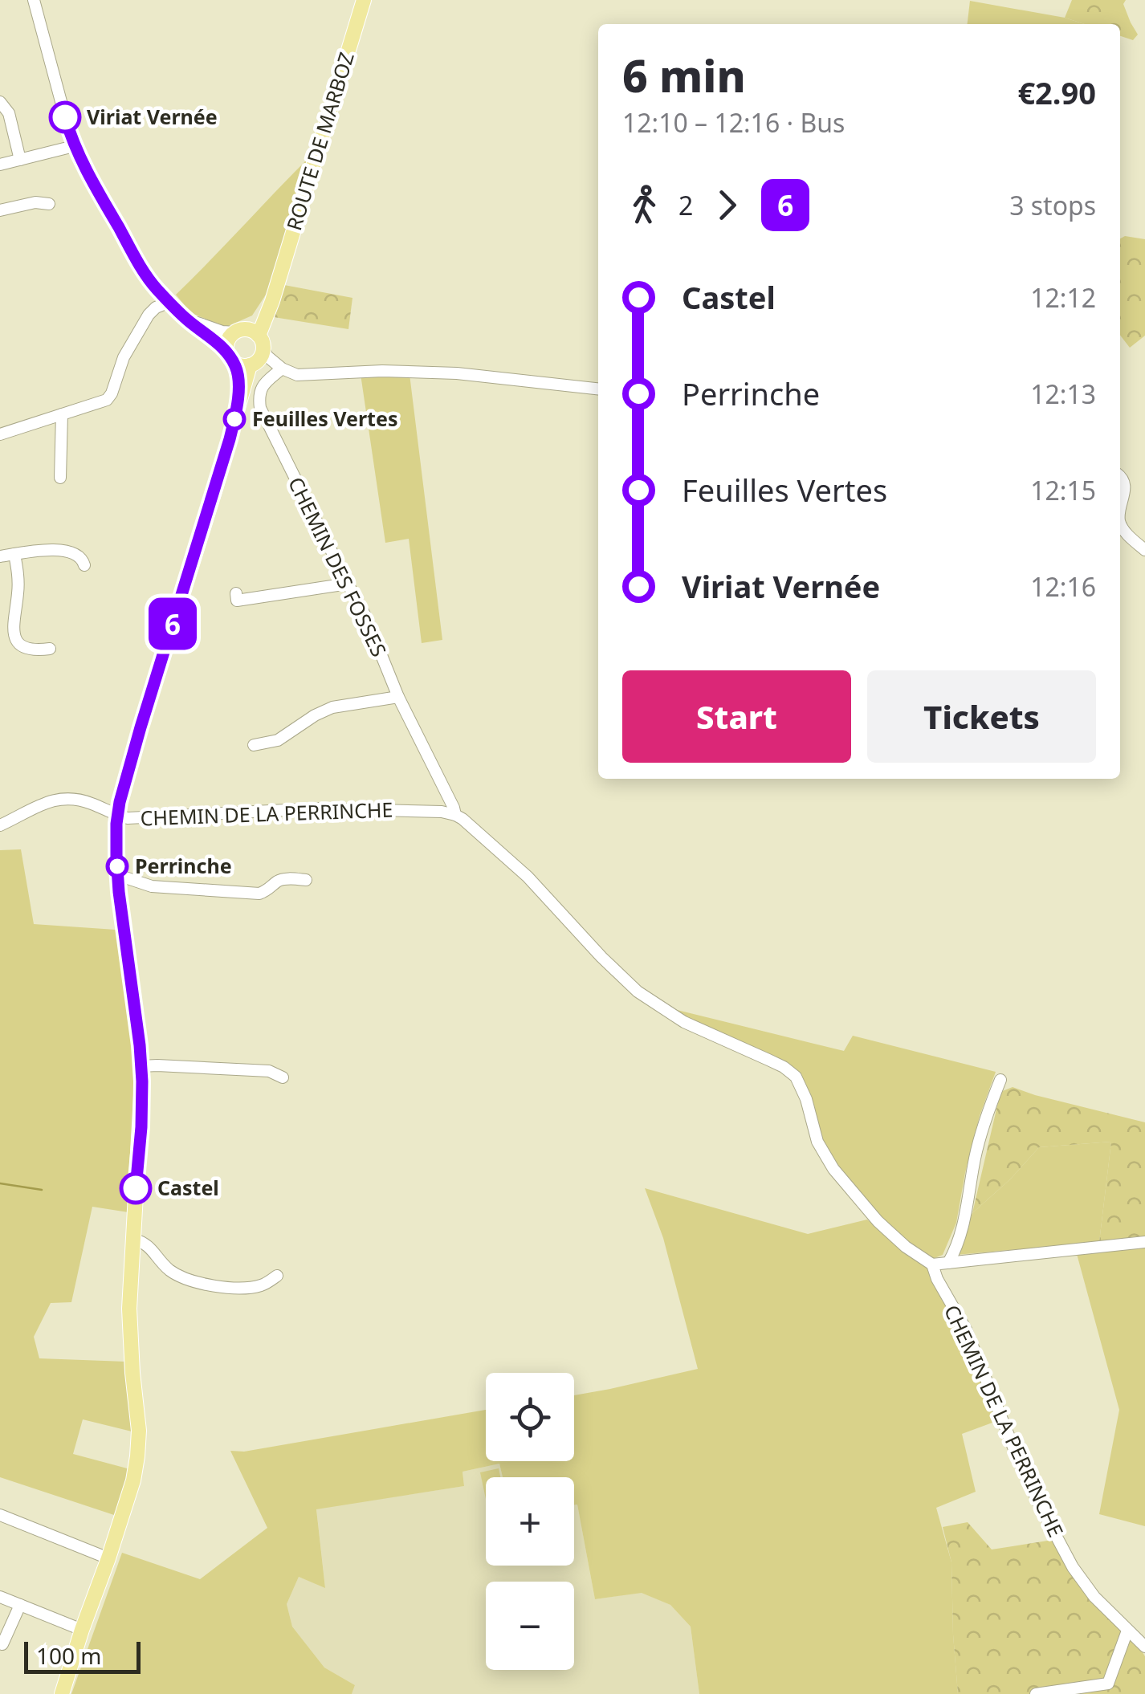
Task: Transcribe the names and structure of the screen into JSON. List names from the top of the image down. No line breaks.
{"streets":{"main road":["ROUTE DE MARBOZ"],"street":["CHEMIN DES FOSSES","CHEMIN DE LA PERRINCHE"]},"crossings":[["ROUTE DE MARBOZ","CHEMIN DES FOSSES"],["ROUTE DE MARBOZ","CHEMIN DE LA PERRINCHE"],["CHEMIN DES FOSSES","CHEMIN DE LA PERRINCHE"]],"places":["Viriat Vernée","Feuilles Vertes","Perrinche","Castel"],"lines":["bus line 6"],"scale_bar":"100 m","page":{"on_map":"6","heading":["6 min","12:10 – 12:16 · Bus","€2.90"],"legs":["2","6","3 stops"],"list":[{"name":"Castel","value":"12:12"},{"name":"Perrinche","value":"12:13"},{"name":"Feuilles Vertes","value":"12:15"},{"name":"Viriat Vernée","value":"12:16"}],"buttons":["Start","Tickets"],"map_buttons":["+","−"],"scale":"100 m"}}
